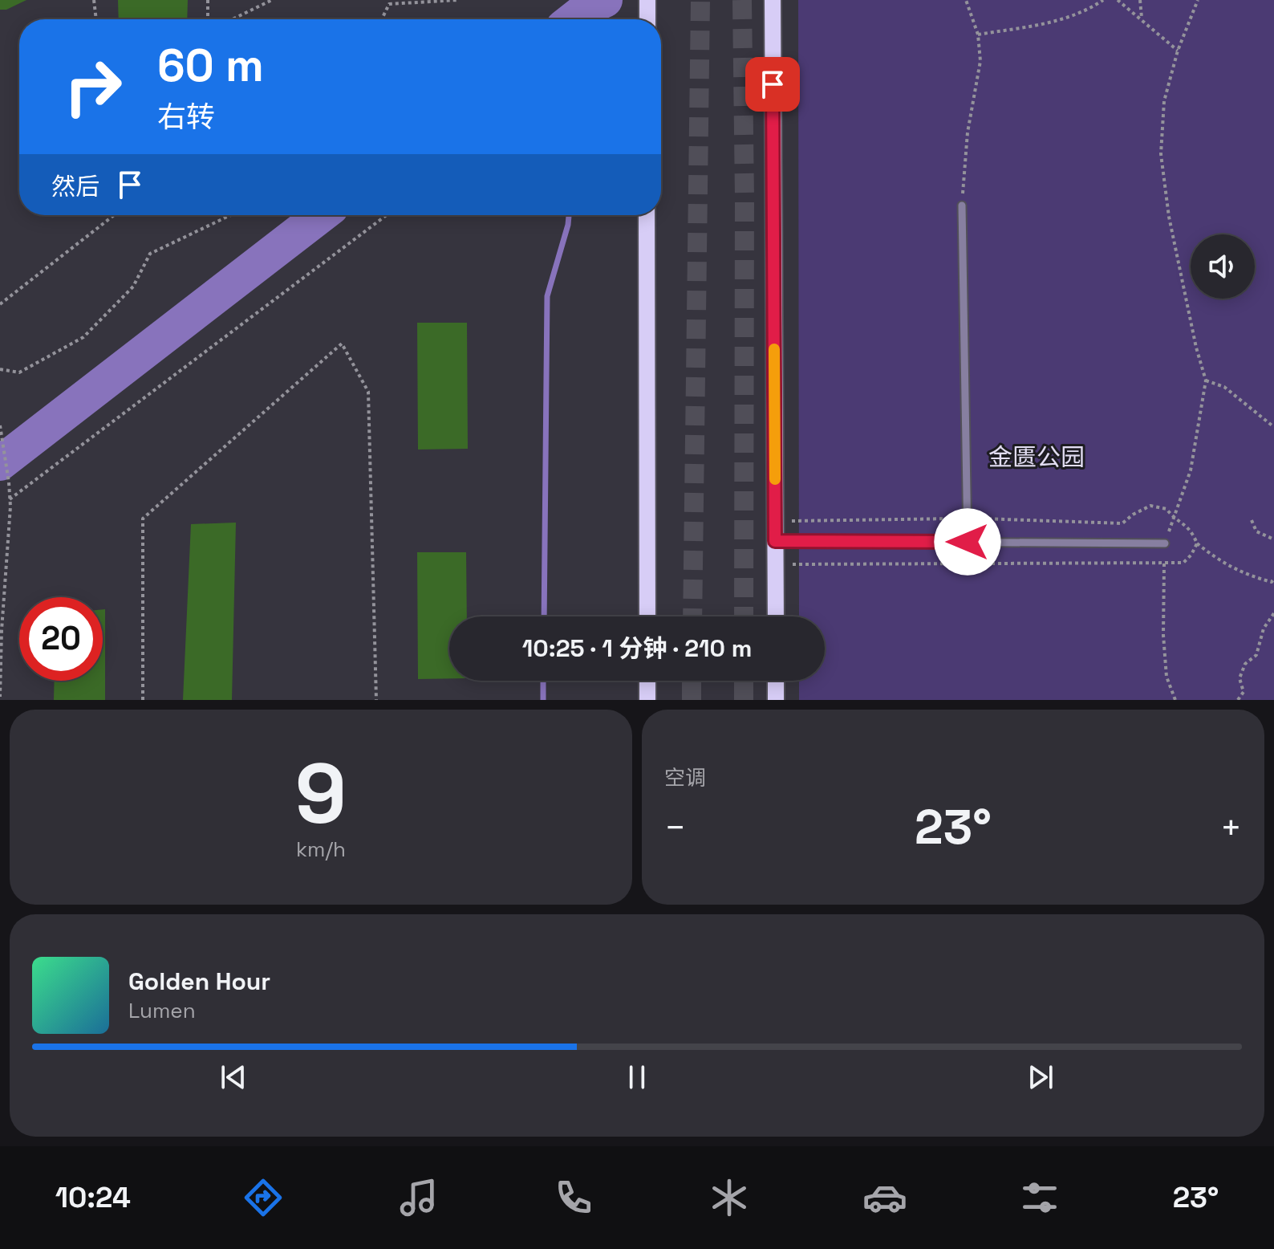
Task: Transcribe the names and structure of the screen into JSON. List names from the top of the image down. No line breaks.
{"parks":["金匮公园"],"page":{"turn":["60 m","右转"],"then":"然后","limit":"20","trip":"10:25 · 1 分钟 · 210 m","tile":[["9","km/h"],"空调"],"heat":["−","23°","+"],"song":["Golden Hour","Lumen"],"tabs":["10:24","23°"]}}
